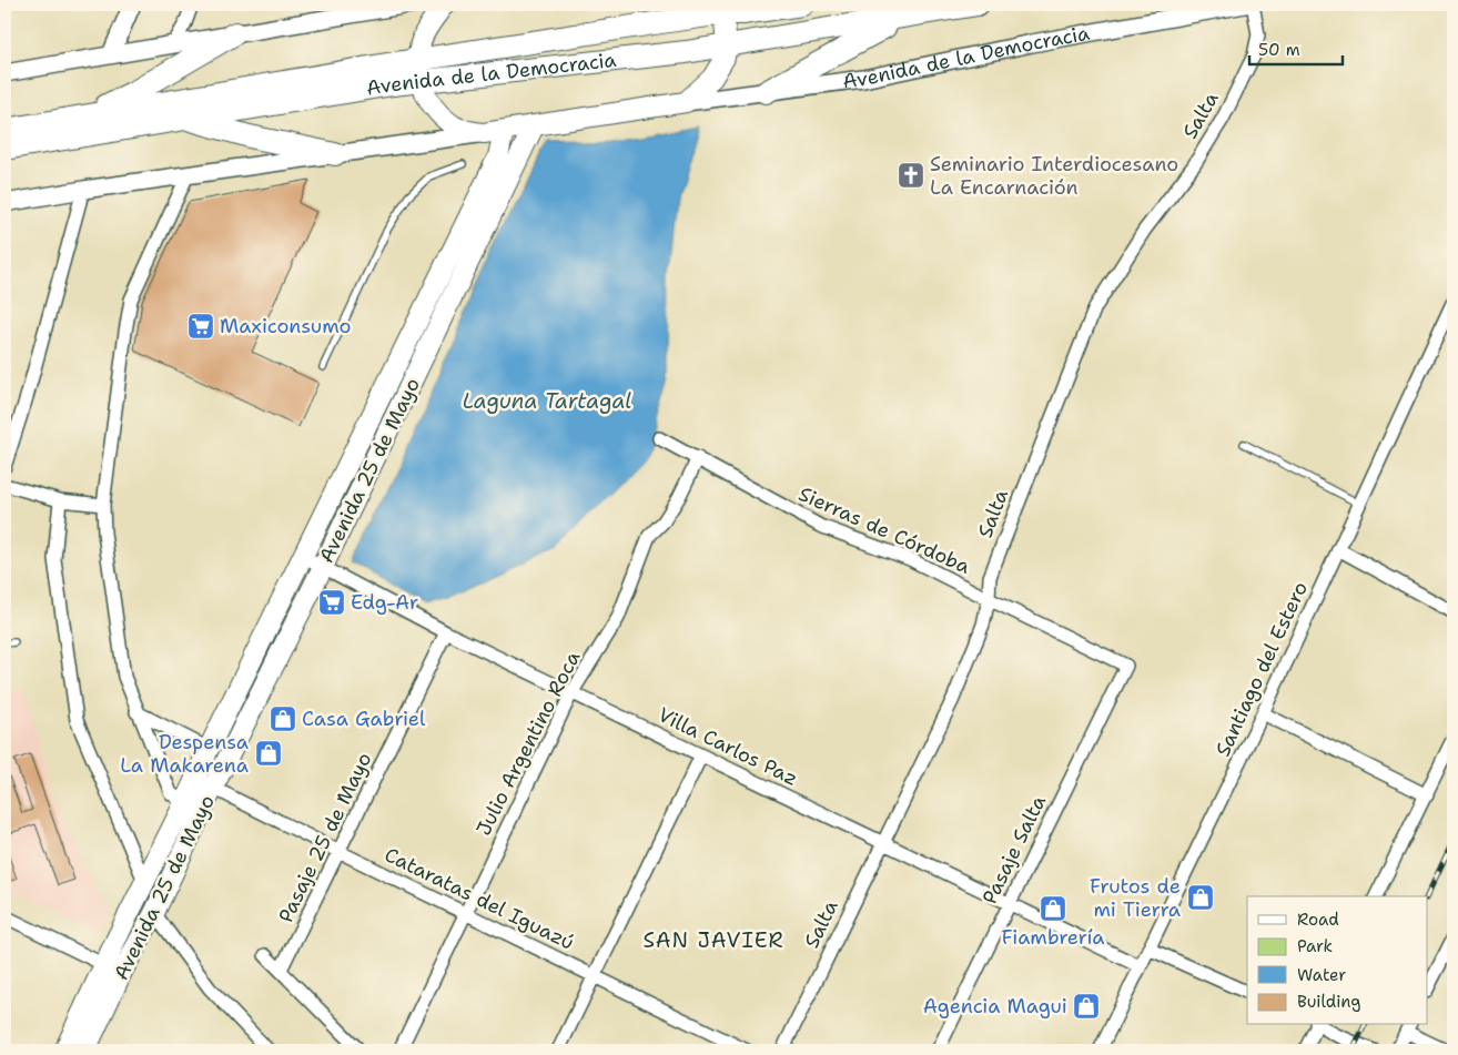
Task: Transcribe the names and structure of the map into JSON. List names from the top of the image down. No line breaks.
{"streets":{"highway":["Avenida de la Democracia"],"main road":["Avenida 25 de Mayo"],"street":["Salta","Sierras de Córdoba","Santiago del Estero","Julio Argentino Roca","Villa Carlos Paz","Pasaje 25 de Mayo","Pasaje Salta","Cataratas del Iguazú"]},"crossings":[["Salta","Sierras de Córdoba"],["Salta","Villa Carlos Paz"],["Avenida 25 de Mayo","Villa Carlos Paz"],["Avenida 25 de Mayo","Cataratas del Iguazú"],["Sierras de Córdoba","Julio Argentino Roca"],["Sierras de Córdoba","Pasaje Salta"],["Santiago del Estero","Villa Carlos Paz"],["Julio Argentino Roca","Villa Carlos Paz"],["Julio Argentino Roca","Cataratas del Iguazú"],["Villa Carlos Paz","Pasaje 25 de Mayo"],["Villa Carlos Paz","Pasaje Salta"],["Pasaje 25 de Mayo","Cataratas del Iguazú"]],"districts":["SAN JAVIER"],"water":["Laguna Tartagal"],"places":{"church":["Seminario Interdiocesano La Encarnación"],"supermarket":["Maxiconsumo","Edg-Ar"],"shop":["Casa Gabriel","Despensa La Makarena","Frutos de mi Tierra","Fiambrería","Agencia Magui"]},"legend":["Road","Park","Water","Building"],"scale_bar":"50 m"}
